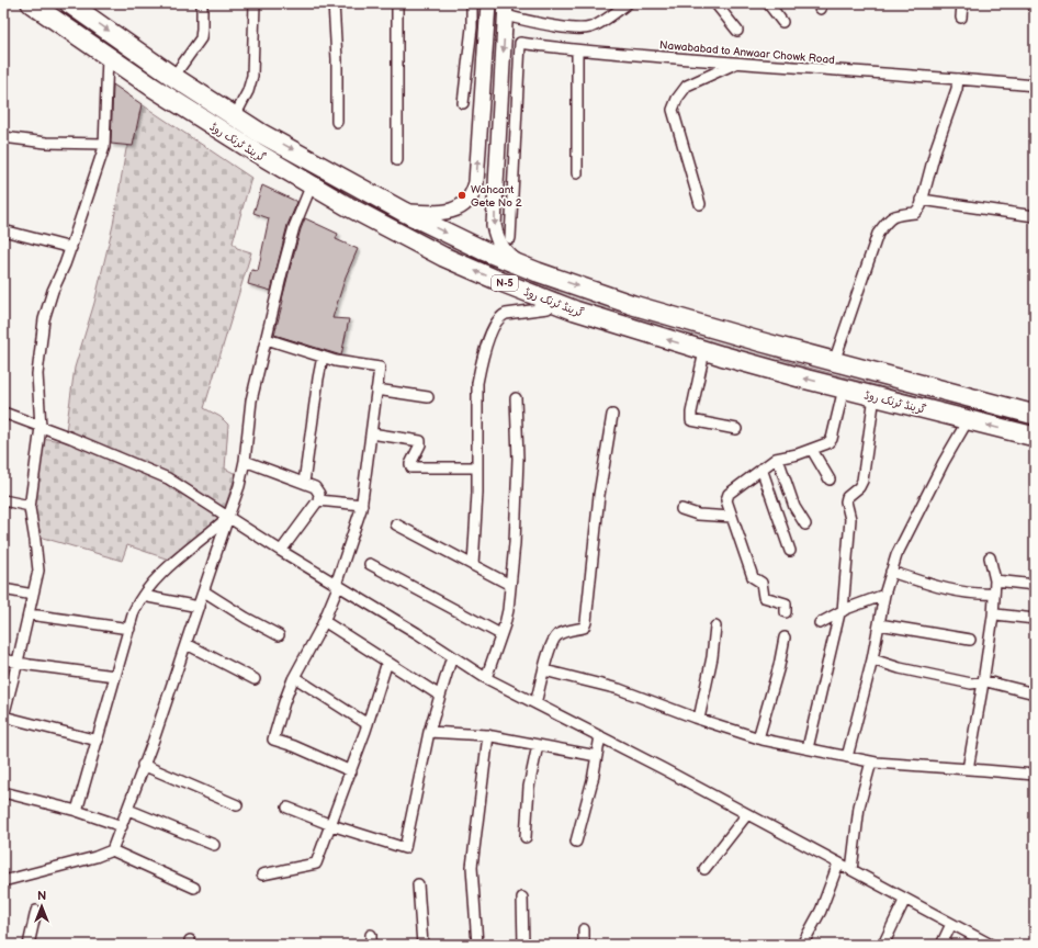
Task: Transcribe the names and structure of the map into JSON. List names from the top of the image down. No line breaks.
{"streets":{"highway":["گرینڈ ٹرنک روڈ","N-5"],"street":["Nawababad to Anwaar Chowk Road"]},"places":["Wahcant Gete No 2"],"north":"top"}
